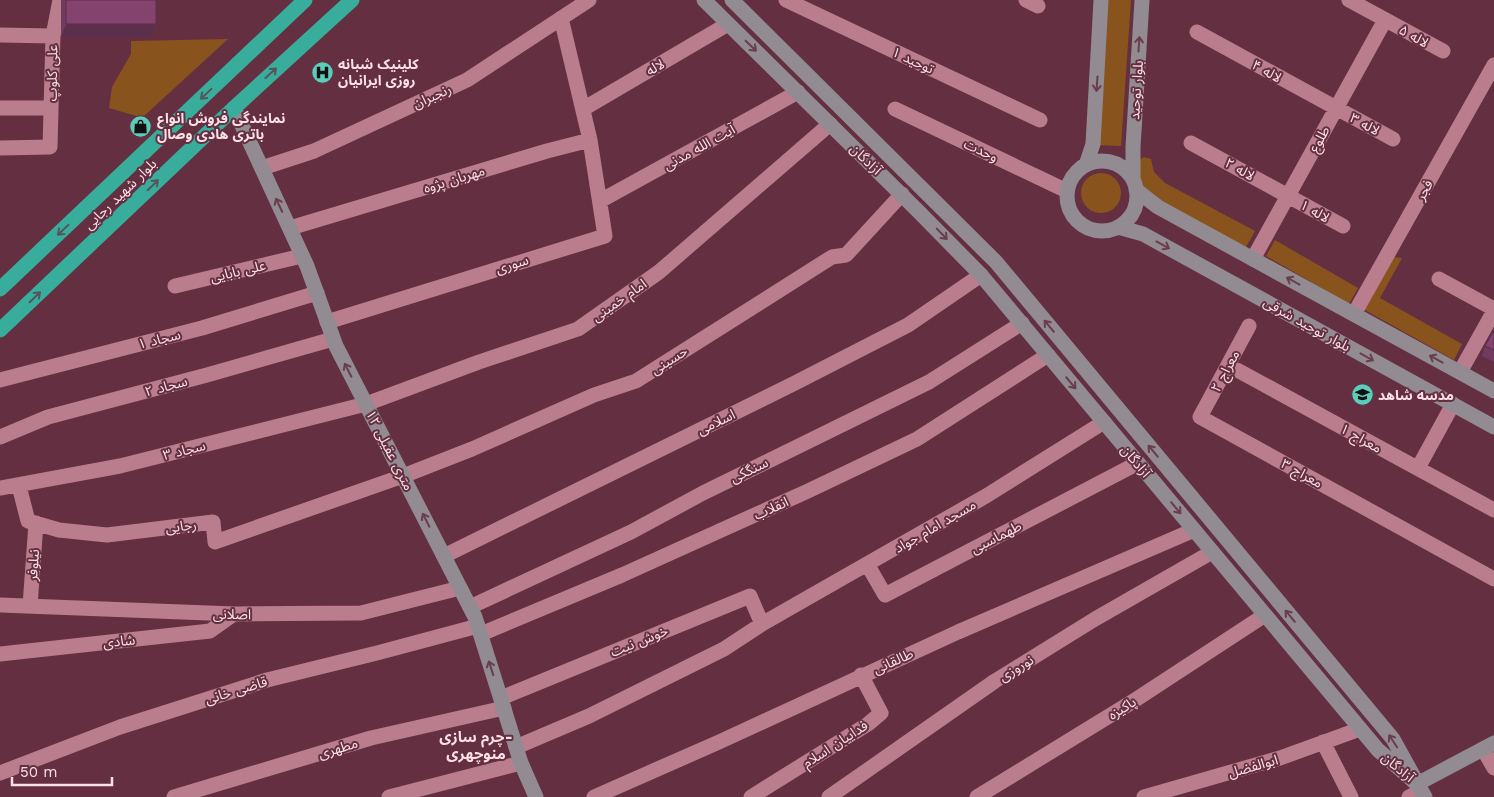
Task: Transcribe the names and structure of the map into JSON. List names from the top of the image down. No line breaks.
{"streets":{"highway":["بلوار شهید رجایی"],"street":["لاله ۵","توحید ۱","لاله","لاله ۴","علی کلوپ","بلوار توحید","رنجبران","لاله ۳","طلوع","آیت الله مدنی","وحدت","آزادگان","لاله ۲","مهربان پژوه","فجر","لاله ۱","سوری","علی بابایی","امام خمینی","بلوار توحید شرقی","سجاد ۱","حسینی","معراج ۲","سجاد ۲","اسلامی","معراج ۱","سجاد ۳","۱۲ متری عقیلی","سنگکی","معراج ۳","انقلاب","رجایی","مسجد امام جواد","طهماسبی","نیلوفر","اصلانی","شادی","خوش نیت","طالقانی","نوروزی","قاضی خانی","پاکیزه","فداییان اسلام","مطهری","ابوالفضل"]},"crossings":[["لاله ۵","طلوع"],["لاله","آزادگان"],["لاله ۴","لاله ۳"],["لاله ۴","طلوع"],["بلوار توحید","وحدت"],["بلوار توحید","بلوار توحید شرقی"],["رنجبران","۱۲ متری عقیلی"],["لاله ۳","طلوع"],["طلوع","لاله ۲"],["طلوع","لاله ۱"],["آیت الله مدنی","آزادگان"],["آیت الله مدنی","سوری"],["وحدت","بلوار توحید شرقی"],["آزادگان","امام خمینی"],["آزادگان","حسینی"],["آزادگان","اسلامی"],["آزادگان","سنگکی"],["آزادگان","انقلاب"],["آزادگان","مسجد امام جواد"],["آزادگان","طهماسبی"],["آزادگان","طالقانی"],["آزادگان","نوروزی"],["آزادگان","پاکیزه"],["آزادگان","ابوالفضل"],["لاله ۲","لاله ۱"],["مهربان پژوه","سوری"],["مهربان پژوه","۱۲ متری عقیلی"],["بلوار شهید رجایی","۱۲ متری عقیلی"],["سوری","۱۲ متری عقیلی"],["علی بابایی","۱۲ متری عقیلی"],["امام خمینی","سجاد ۳"],["امام خمینی","۱۲ متری عقیلی"],["سجاد ۱","۱۲ متری عقیلی"],["حسینی","۱۲ متری عقیلی"],["حسینی","رجایی"],["معراج ۲","معراج ۱"],["معراج ۲","معراج ۳"],["سجاد ۲","۱۲ متری عقیلی"],["اسلامی","۱۲ متری عقیلی"],["سجاد ۳","۱۲ متری عقیلی"],["۱۲ متری عقیلی","سنگکی"],["۱۲ متری عقیلی","انقلاب"],["۱۲ متری عقیلی","رجایی"],["۱۲ متری عقیلی","مسجد امام جواد"],["۱۲ متری عقیلی","اصلانی"],["۱۲ متری عقیلی","خوش نیت"],["۱۲ متری عقیلی","قاضی خانی"],["۱۲ متری عقیلی","مطهری"],["انقلاب","قاضی خانی"],["رجایی","نیلوفر"],["مسجد امام جواد","طهماسبی"],["مسجد امام جواد","خوش نیت"],["نیلوفر","اصلانی"],["اصلانی","شادی"],["خوش نیت","مطهری"],["طالقانی","فداییان اسلام"]],"one_way":["۱۲ متری عقیلی"],"districts":["چرم سازی- منوچهری"],"places":{"hospital":["کلینیک شبانه روزی ایرانیان"],"shop":["نمایندگی فروش انواع باتری هادی وصال"],"school or university":["مدسه شاهد"]},"scale_bar":"50 m"}
